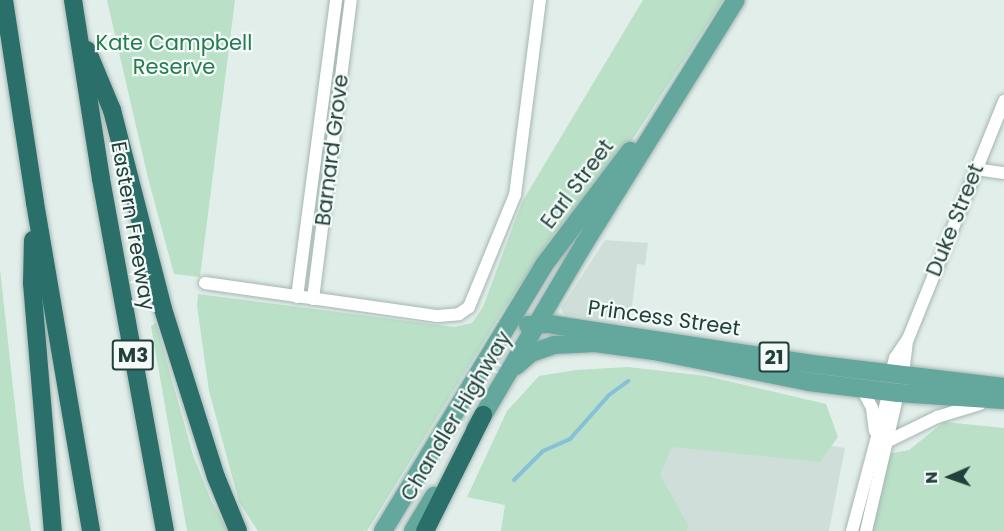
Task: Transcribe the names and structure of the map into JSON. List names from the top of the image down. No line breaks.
{"streets":{"highway":["Eastern Freeway","M3"],"main road":["Earl Street","Princess Street","21","Chandler Highway"],"street":["Barnard Grove","Duke Street"]},"crossings":[["Earl Street","Princess Street"],["Earl Street","Chandler Highway"],["Duke Street","Princess Street"],["Princess Street","Chandler Highway"]],"parks":["Kate Campbell Reserve"],"north":"left"}
